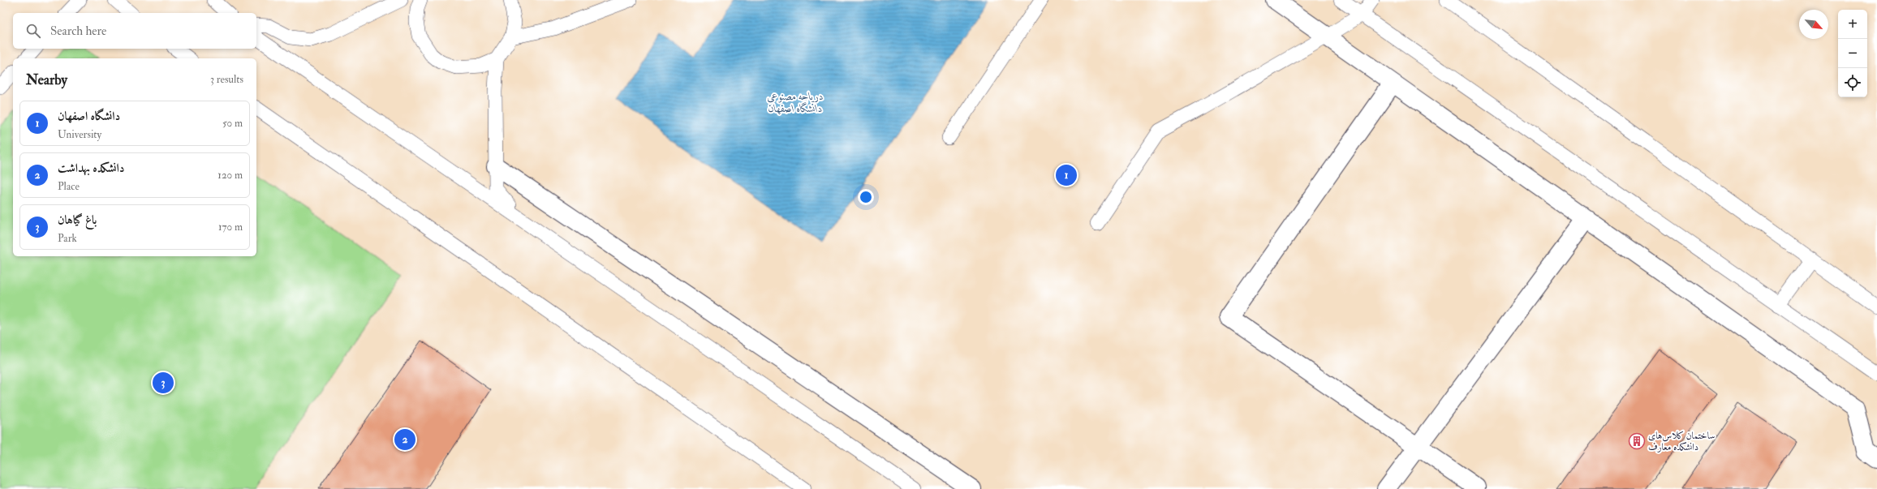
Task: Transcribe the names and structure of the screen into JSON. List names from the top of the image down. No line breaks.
{"water":["دریاچه مصنوعی دانشگاه اصفهان"],"places":{"building":["ساختمان کلاس‌های دانشکده معارف"]},"north":"bottom right","page":{"map_buttons":["+","−"],"search":"Search here","heading":["Nearby","3 results"],"list":[{"mark":"1","name":"دانشگاه اصفهان","note":"University","value":"50 m"},{"mark":"2","name":"دانشکده بهداشت","note":"Place","value":"120 m"},{"mark":"3","name":"باغ گیاهان","note":"Park","value":"170 m"}],"pins":["1","3","2"]}}
